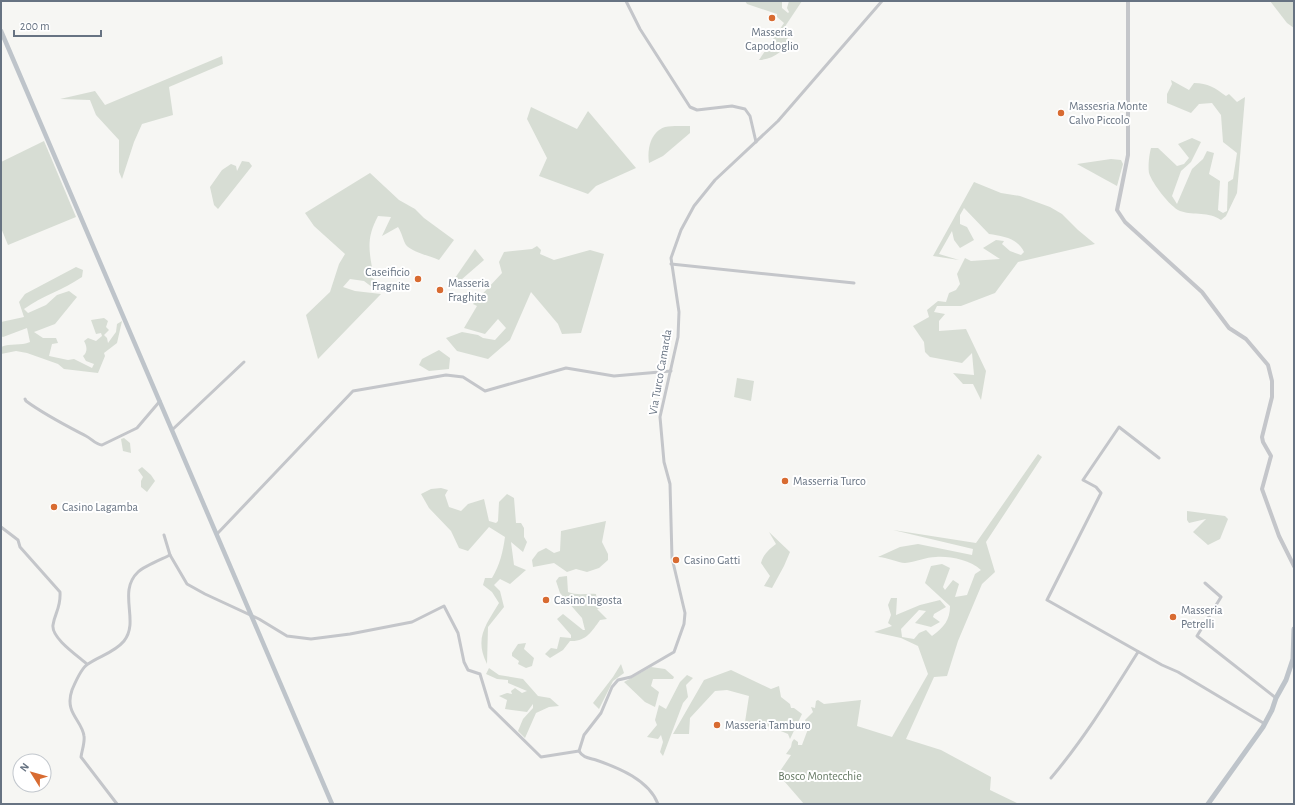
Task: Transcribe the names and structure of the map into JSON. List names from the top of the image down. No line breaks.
{"streets":{"street":["Via Turco Camarda"]},"parks":["Bosco Montecchie"],"places":["Masseria Capodoglio","Massesria Monte Calvo Piccolo","Caseificio Fragnite","Masseria Fraghite","Masserria Turco","Casino Lagamba","Casino Gatti","Casino Ingosta","Masseria Petrelli","Masseria Tamburo"],"scale_bar":"200 m","north":"top left"}
